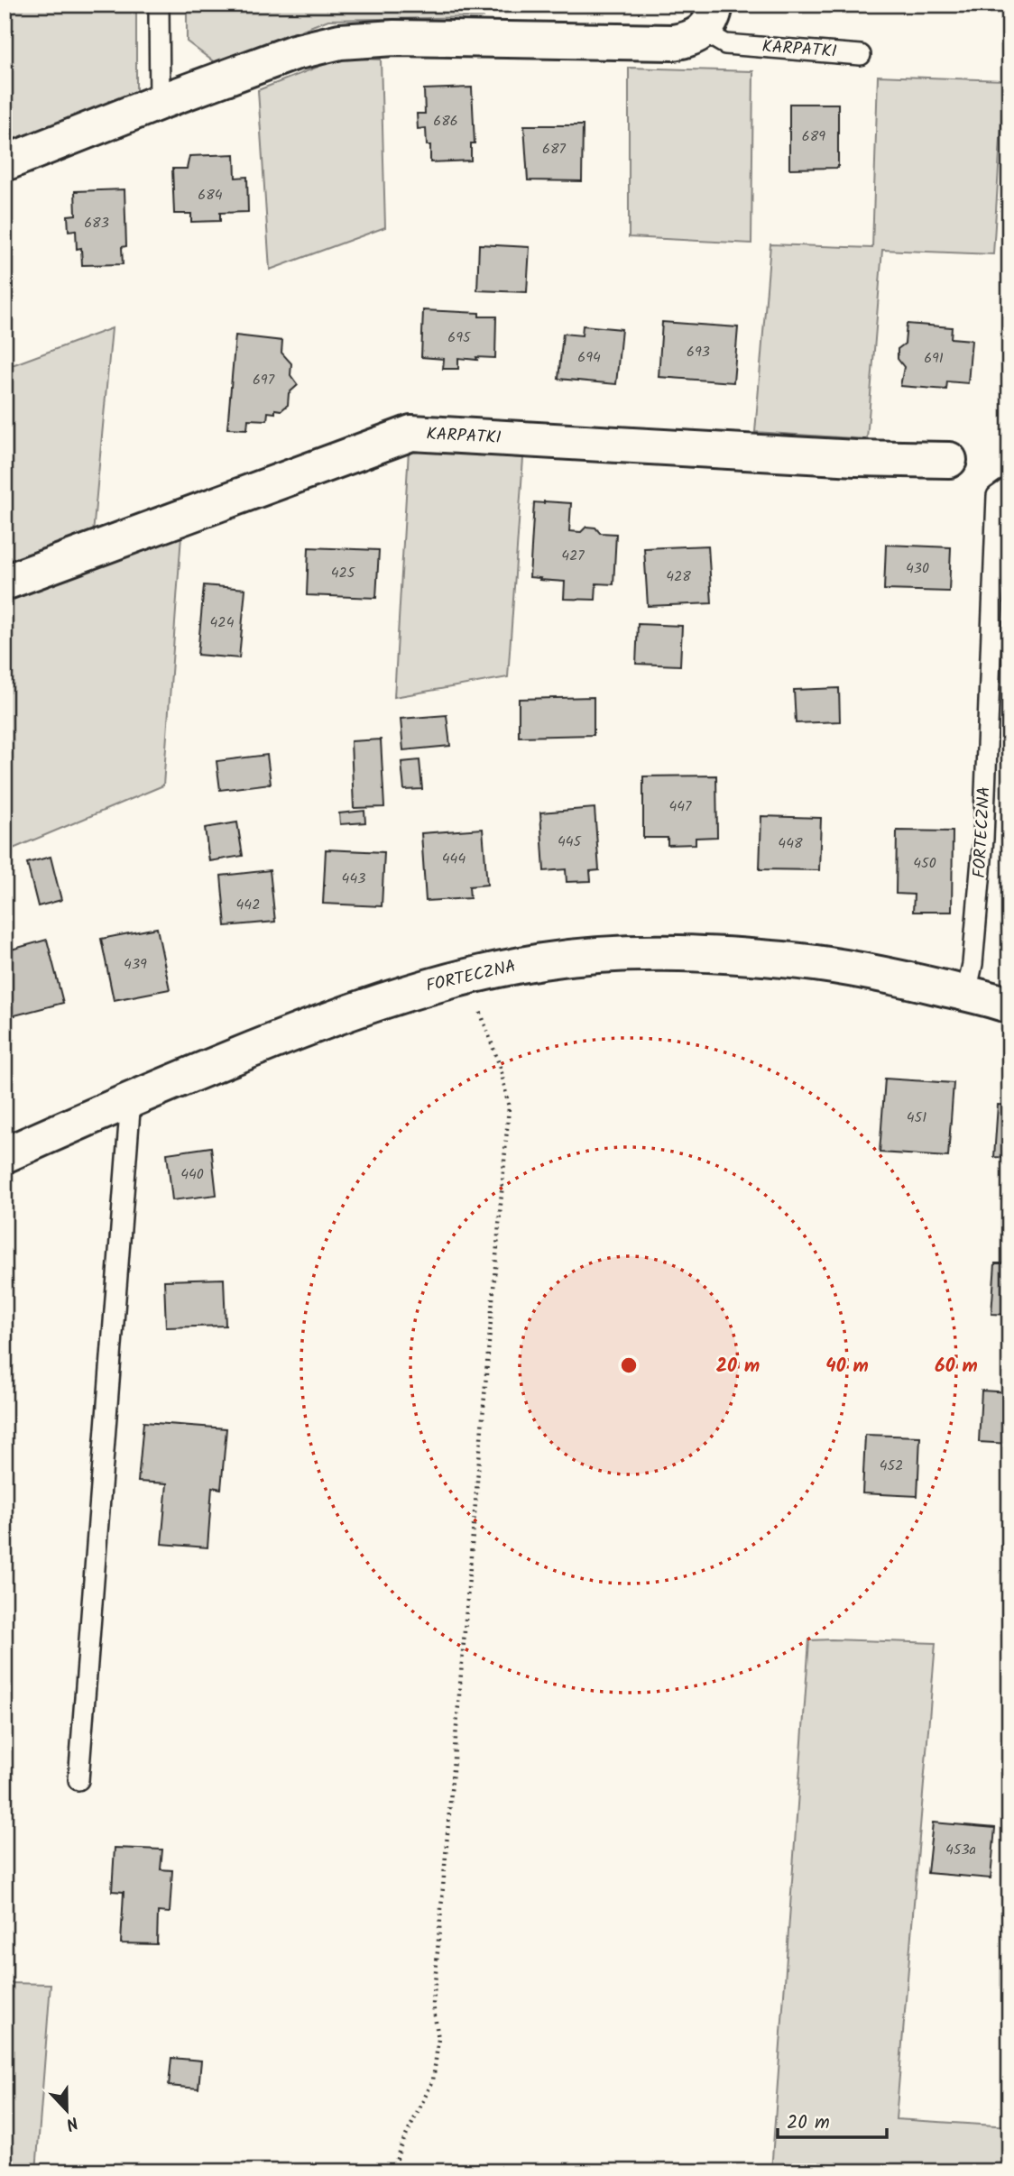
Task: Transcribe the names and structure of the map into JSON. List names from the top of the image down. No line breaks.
{"streets":{"street":["KARPATKI","FORTECZNA"]},"house_numbers":["686","689","687","684","683","695","693","694","691","697","427","430","425","428","424","447","445","448","444","450","443","442","439","451","440","452","453a"],"scale_bar":"20 m","north":"bottom","rings":["20 m","40 m","60 m"]}
